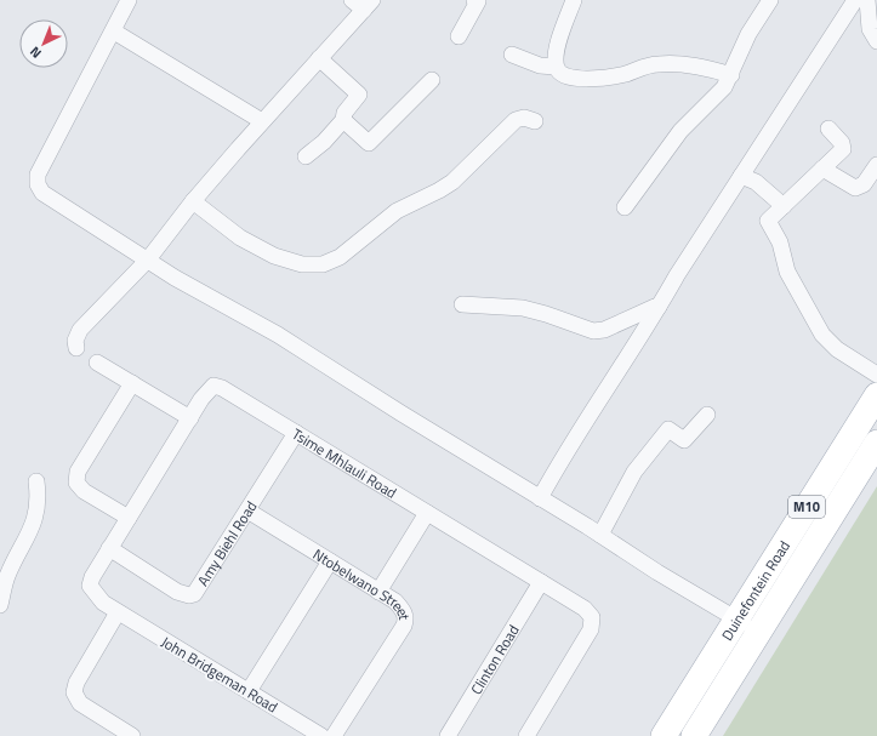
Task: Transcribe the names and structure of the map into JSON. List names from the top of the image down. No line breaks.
{"streets":{"main road":["M10","Duinefontein Road"],"street":["Tsime Mhlauli Road","Amy Biehl Road","Ntobelwano Street","Clinton Road","John Bridgeman Road"]},"crossings":[["Tsime Mhlauli Road","Amy Biehl Road"],["Tsime Mhlauli Road","Clinton Road"],["Tsime Mhlauli Road","John Bridgeman Road"],["Amy Biehl Road","Ntobelwano Street"]],"north":"bottom left"}
